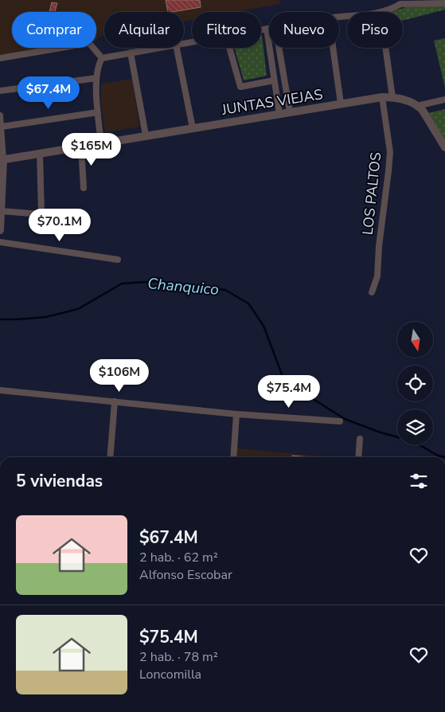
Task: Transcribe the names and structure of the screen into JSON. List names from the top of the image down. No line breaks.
{"streets":{"street":["JUNTAS VIEJAS","LOS PALTOS"]},"crossings":[["JUNTAS VIEJAS","LOS PALTOS"]],"water":["Chanquico"],"north":"bottom","page":{"chip":["Comprar","Alquilar","Filtros","Nuevo","Piso"],"price":["$67.4M","$165M","$70.1M","$106M","$75.4M"],"heading":"5 viviendas","list":[{"name":"$67.4M","note":"2 hab. · 62 m² · Alfonso Escobar"},{"name":"$75.4M","note":"2 hab. · 78 m² · Loncomilla"}]}}
